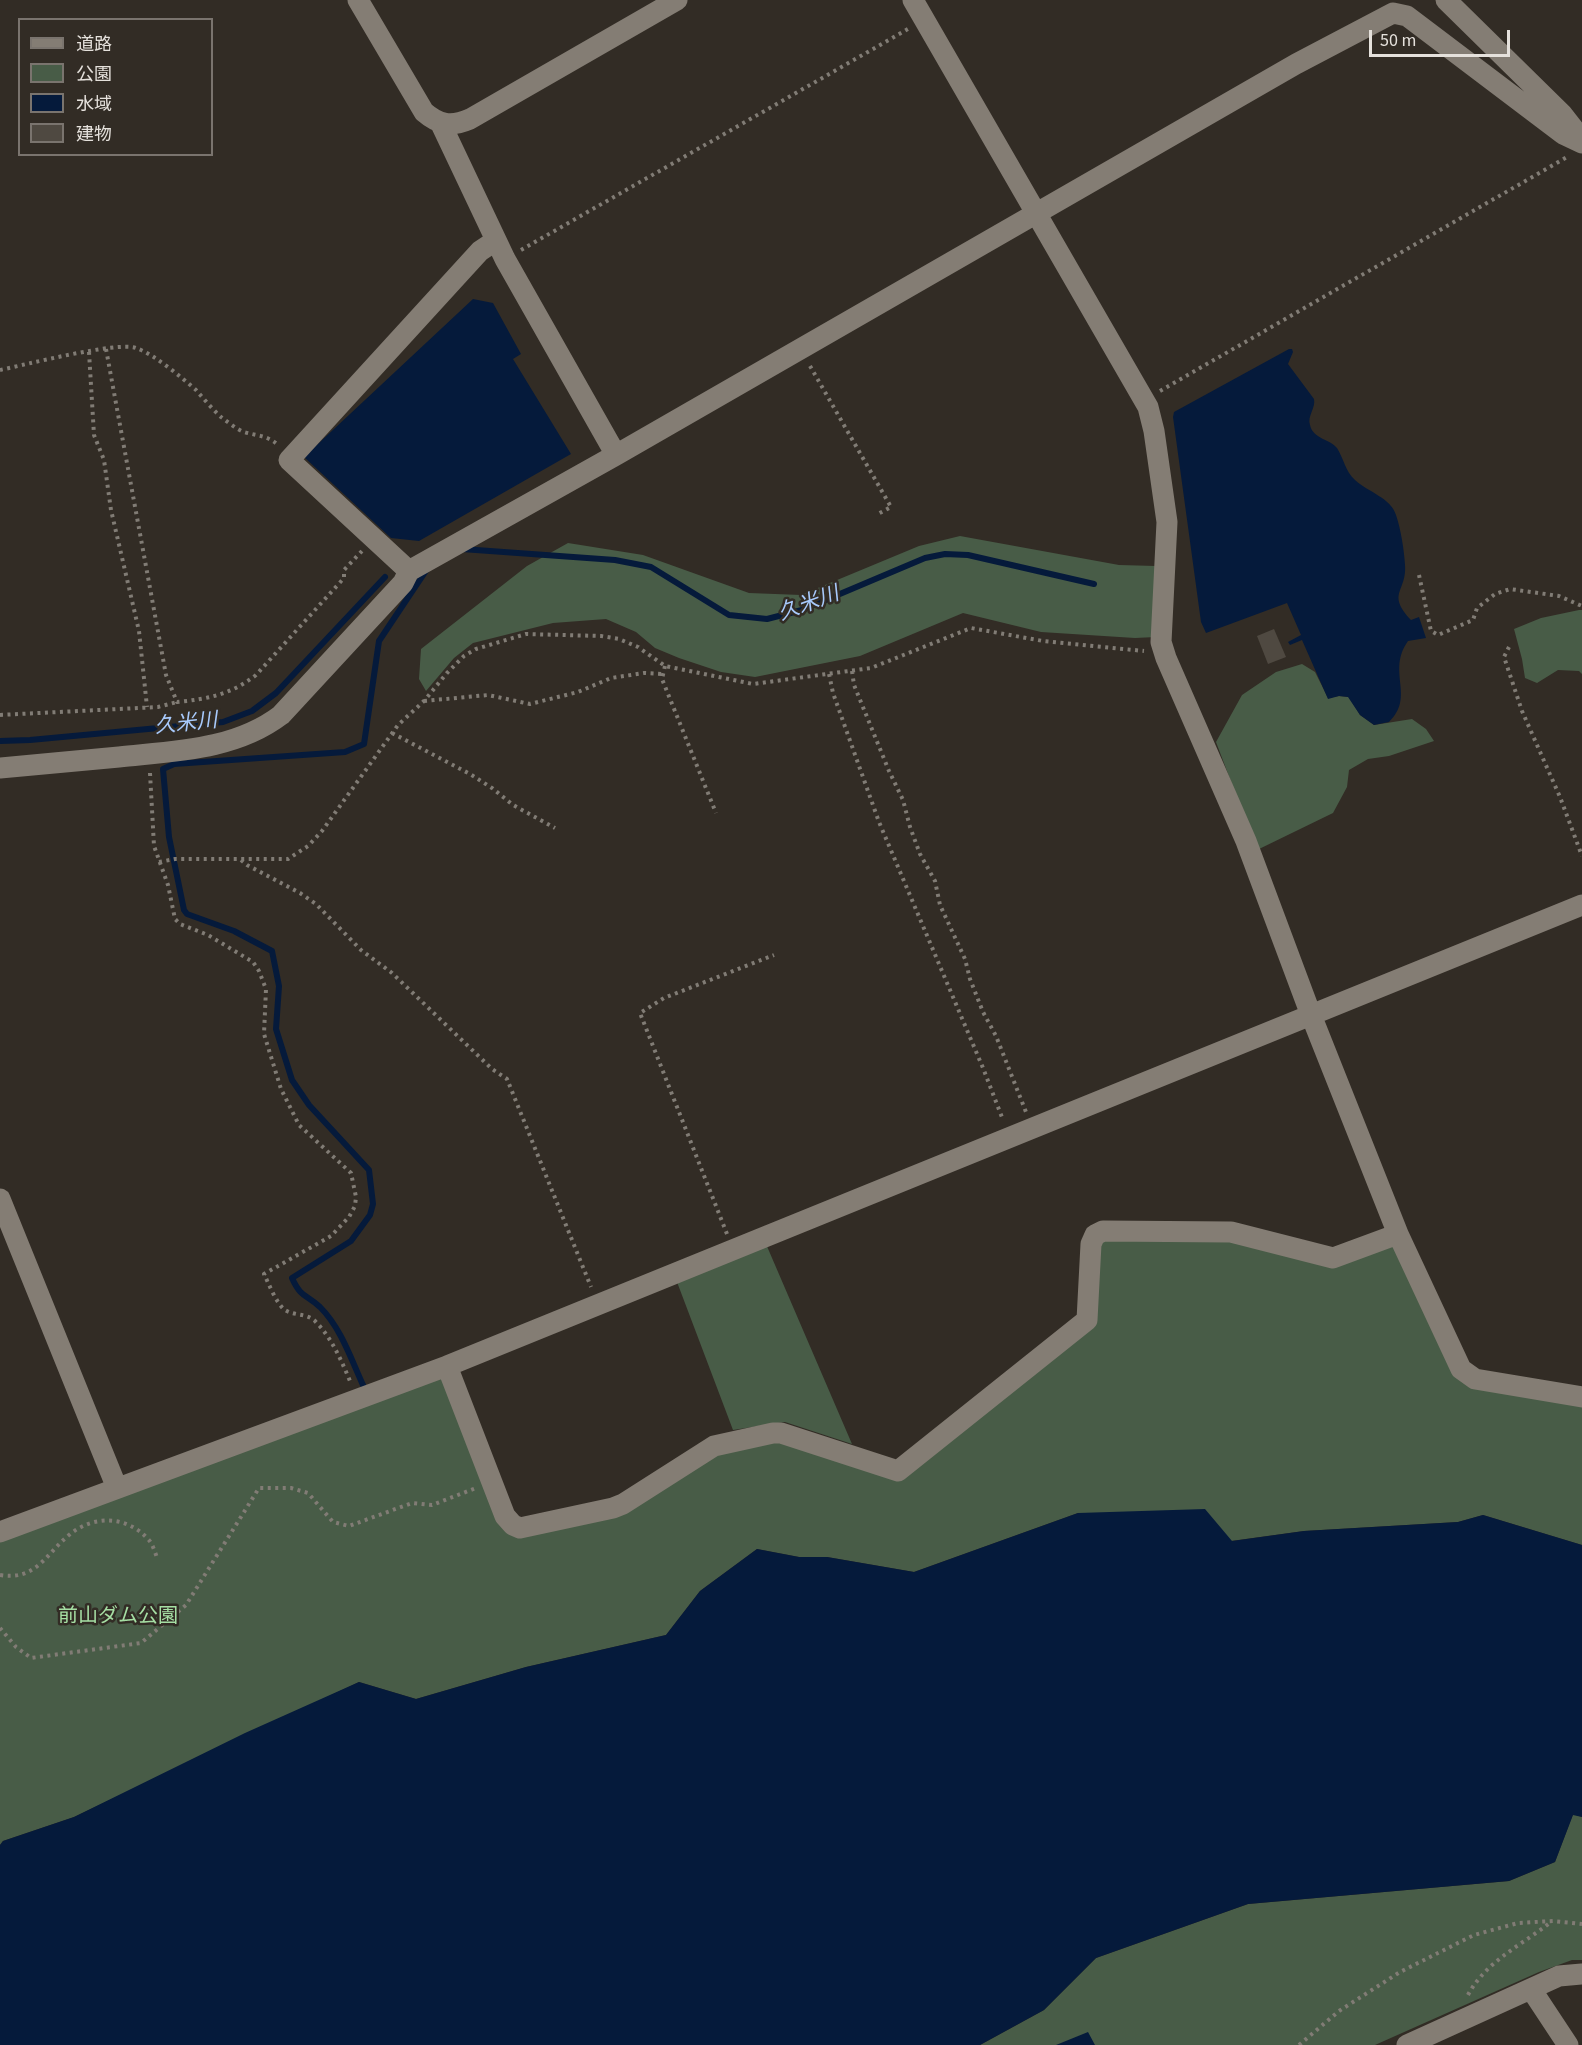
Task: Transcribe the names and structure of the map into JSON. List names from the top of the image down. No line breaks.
{"water":["久米川"],"parks":["前山ダム公園"],"legend":["道路","公園","水域","建物"],"scale_bar":"50 m"}
